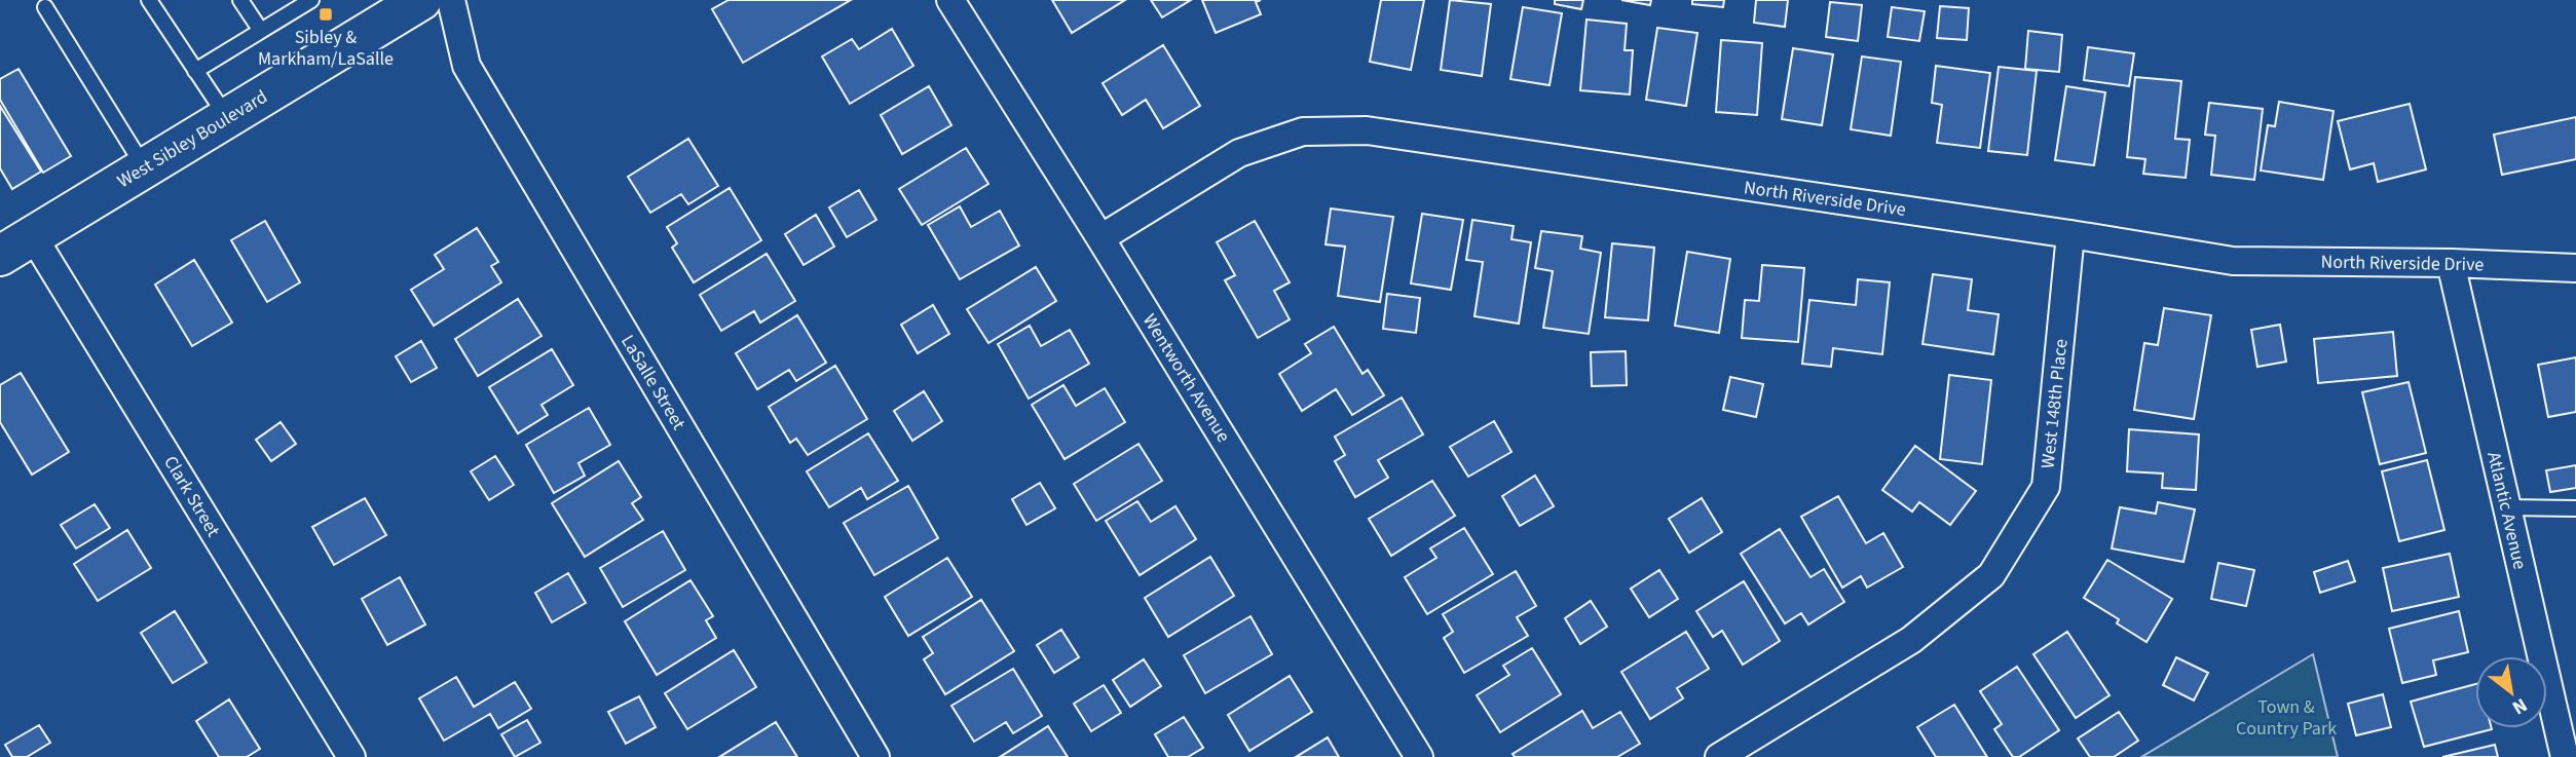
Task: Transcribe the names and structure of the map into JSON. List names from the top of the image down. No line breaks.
{"streets":{"main road":["West Sibley Boulevard"],"street":["North Riverside Drive","Wentworth Avenue","LaSalle Street","West 148th Place","Clark Street","Atlantic Avenue"]},"crossings":[["West Sibley Boulevard","Clark Street"],["North Riverside Drive","Wentworth Avenue"],["North Riverside Drive","West 148th Place"],["North Riverside Drive","Atlantic Avenue"]],"parks":["Town & Country Park"],"places":{"transit":["Sibley & Markham/LaSalle"]},"north":"bottom right"}
